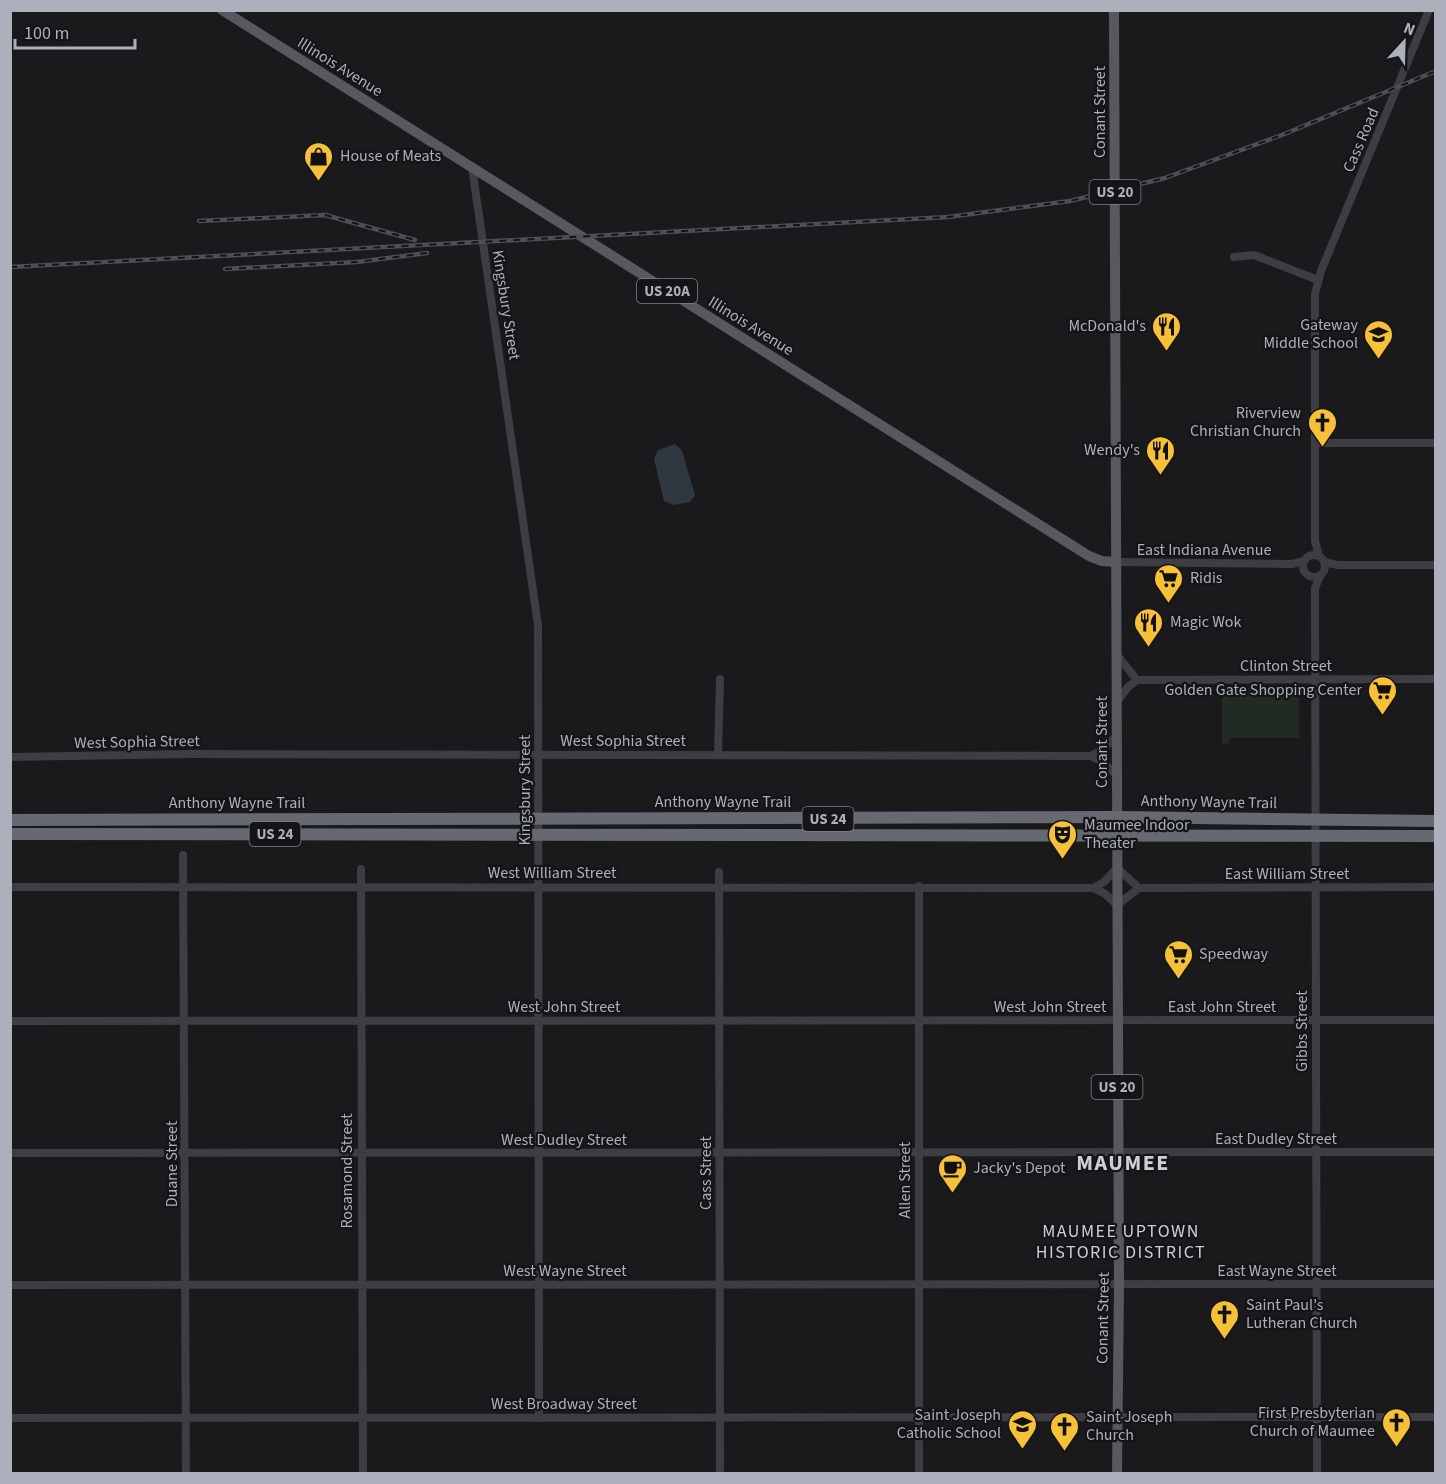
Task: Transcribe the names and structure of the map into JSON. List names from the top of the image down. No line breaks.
{"streets":{"highway":["Anthony Wayne Trail","US 24"],"main road":["Illinois Avenue","Conant Street","US 20","US 20A"],"street":["Cass Road","Kingsbury Street","East Indiana Avenue","Clinton Street","West Sophia Street","West William Street","East William Street","West John Street","East John Street","Gibbs Street","East Dudley Street","West Dudley Street","Duane Street","Rosamond Street","Cass Street","Allen Street","West Wayne Street","East Wayne Street","West Broadway Street"]},"crossings":[["Illinois Avenue","Conant Street"],["Illinois Avenue","Kingsbury Street"],["Illinois Avenue","East Indiana Avenue"],["Conant Street","East Indiana Avenue"],["Conant Street","Anthony Wayne Trail"],["Conant Street","West John Street"],["Conant Street","East John Street"],["Conant Street","East Dudley Street"],["Conant Street","West Dudley Street"],["Conant Street","West Wayne Street"],["Conant Street","East Wayne Street"],["Conant Street","West Broadway Street"],["Kingsbury Street","West Sophia Street"],["Kingsbury Street","Anthony Wayne Trail"],["Kingsbury Street","West William Street"],["Kingsbury Street","West John Street"],["Kingsbury Street","West Dudley Street"],["Kingsbury Street","West Wayne Street"],["Kingsbury Street","West Broadway Street"],["East Indiana Avenue","Gibbs Street"],["Clinton Street","Gibbs Street"],["Anthony Wayne Trail","Gibbs Street"],["West William Street","Duane Street"],["West William Street","Rosamond Street"],["West William Street","Cass Street"],["West William Street","Allen Street"],["East William Street","Gibbs Street"],["West John Street","East John Street"],["West John Street","Duane Street"],["West John Street","Rosamond Street"],["West John Street","Cass Street"],["West John Street","Allen Street"],["East John Street","Gibbs Street"],["Gibbs Street","East Dudley Street"],["Gibbs Street","East Wayne Street"],["Gibbs Street","West Broadway Street"],["East Dudley Street","West Dudley Street"],["West Dudley Street","Duane Street"],["West Dudley Street","Rosamond Street"],["West Dudley Street","Cass Street"],["West Dudley Street","Allen Street"],["Duane Street","West Wayne Street"],["Duane Street","West Broadway Street"],["Rosamond Street","West Wayne Street"],["Rosamond Street","West Broadway Street"],["Cass Street","West Wayne Street"],["Cass Street","West Broadway Street"],["Allen Street","West Wayne Street"],["Allen Street","West Broadway Street"],["West Wayne Street","East Wayne Street"]],"districts":["MAUMEE","MAUMEE UPTOWN HISTORIC DISTRICT"],"places":{"shop":["House of Meats"],"restaurant":["McDonald's","Wendy's","Magic Wok"],"school or university":["Gateway Middle School","Saint Joseph Catholic School"],"church":["Riverview Christian Church","Saint Paul's Lutheran Church","First Presbyterian Church of Maumee","Saint Joseph Church"],"supermarket":["Ridis","Golden Gate Shopping Center","Speedway"],"theatre":["Maumee Indoor Theater"],"cafe":["Jacky's Depot"]},"scale_bar":"100 m","north":"top"}
